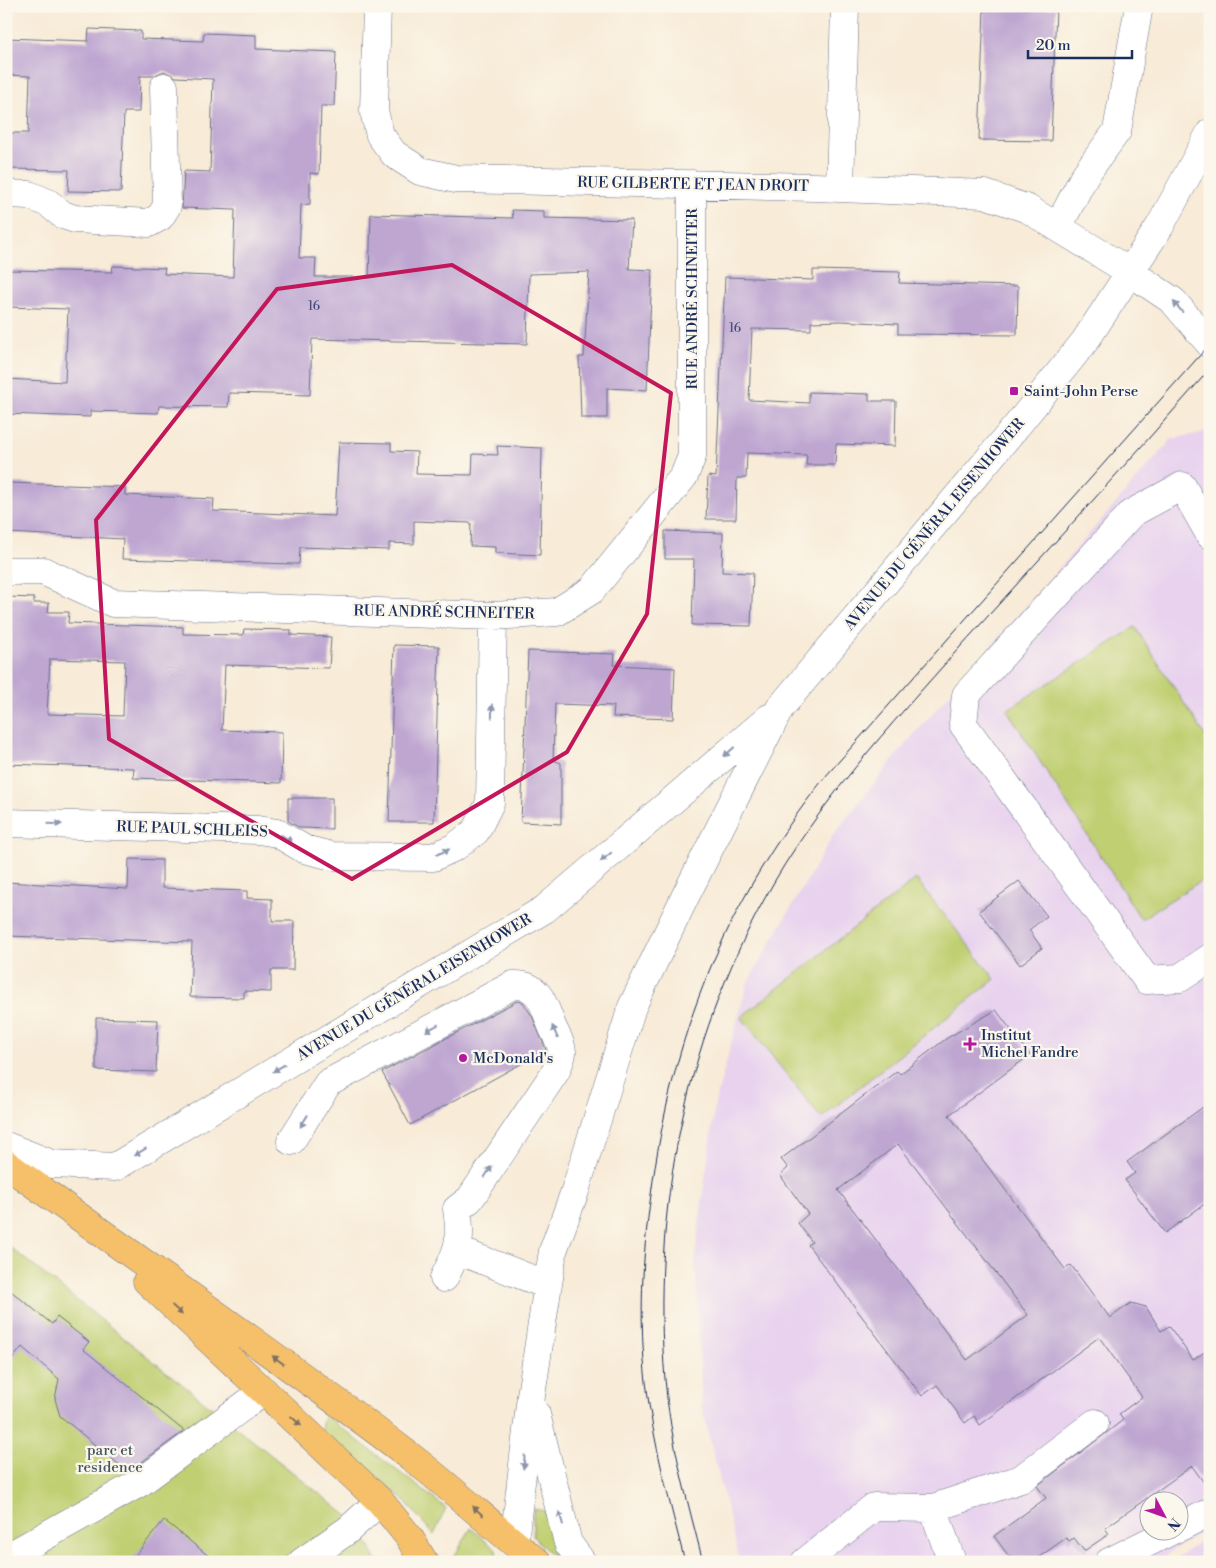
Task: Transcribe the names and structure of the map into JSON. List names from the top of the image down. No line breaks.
{"streets":{"street":["RUE GILBERTE ET JEAN DROIT","RUE ANDRÉ SCHNEITER","AVENUE DU GÉNÉRAL EISENHOWER","RUE PAUL SCHLEISS"]},"crossings":[["RUE GILBERTE ET JEAN DROIT","RUE ANDRÉ SCHNEITER"],["RUE GILBERTE ET JEAN DROIT","AVENUE DU GÉNÉRAL EISENHOWER"],["RUE ANDRÉ SCHNEITER","RUE PAUL SCHLEISS"]],"parks":["parc et residence"],"places":{"transit":["Saint-John Perse"],"health":["Institut Michel Fandre"],"other":["McDonald's"]},"house_numbers":["16","16"],"scale_bar":"20 m","north":"bottom right"}
